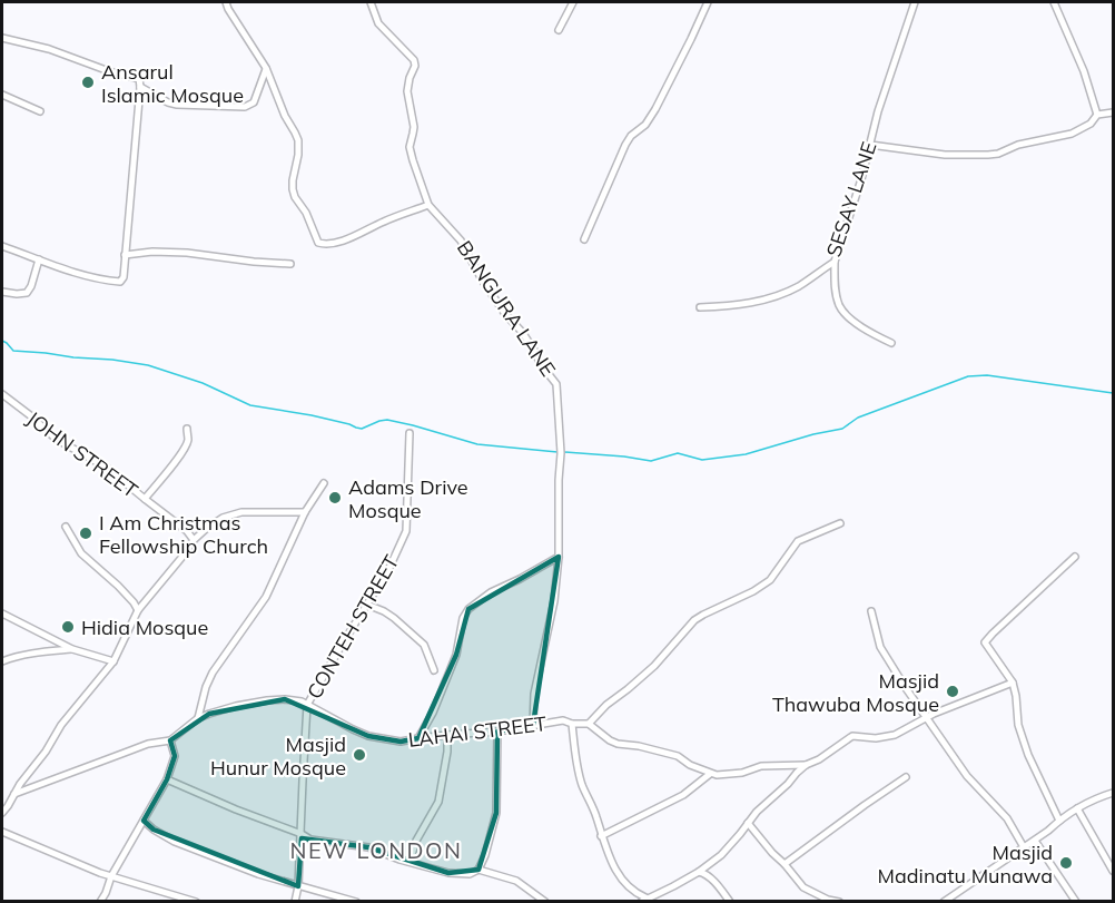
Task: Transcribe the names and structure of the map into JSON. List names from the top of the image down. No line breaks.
{"streets":{"street":["SESAY LANE","BANGURA LANE","JOHN STREET","CONTEH STREET","LAHAI STREET"]},"crossings":[["BANGURA LANE","LAHAI STREET"],["CONTEH STREET","LAHAI STREET"]],"districts":["NEW LONDON"],"places":["Ansarul Islamic Mosque","Adams Drive Mosque","I Am Christmas Fellowship Church","Hidia Mosque","Masjid Thawuba Mosque","Masjid Hunur Mosque","Masjid Madinatu Munawa"]}
